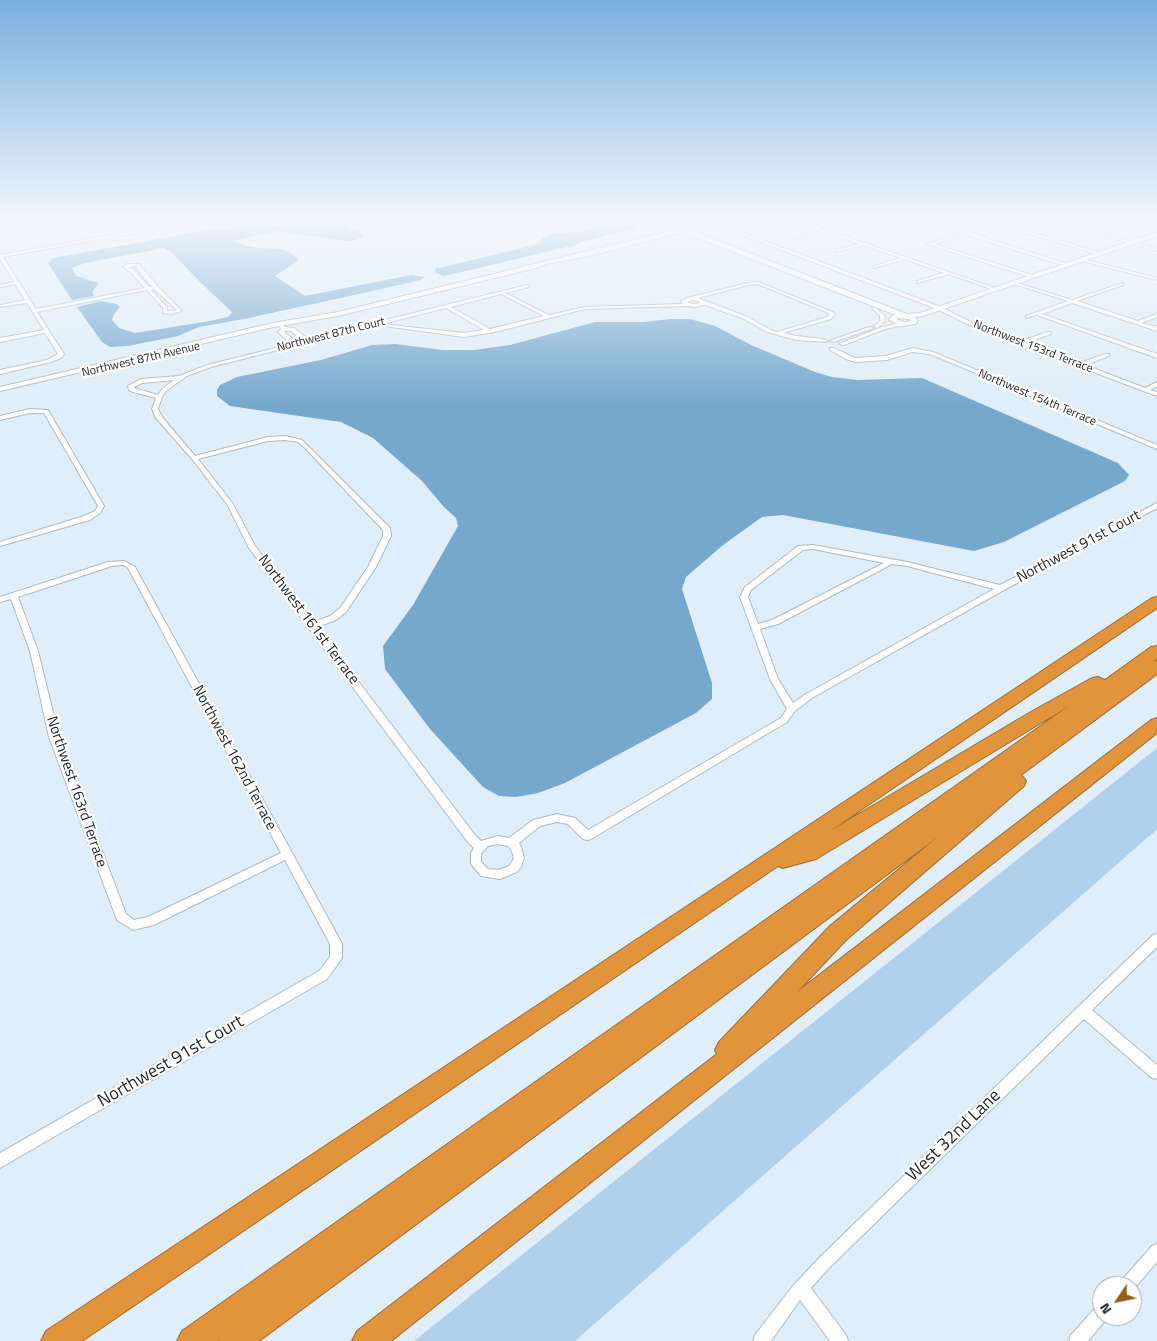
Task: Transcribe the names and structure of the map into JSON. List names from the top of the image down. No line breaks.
{"streets":{"street":["Northwest 87th Court","Northwest 153rd Terrace","Northwest 87th Avenue","Northwest 154th Terrace","Northwest 91st Court","Northwest 161st Terrace","Northwest 162nd Terrace","Northwest 163rd Terrace","West 32nd Lane"]},"crossings":[["Northwest 91st Court","Northwest 162nd Terrace"],["Northwest 162nd Terrace","Northwest 163rd Terrace"]],"north":"bottom left"}
